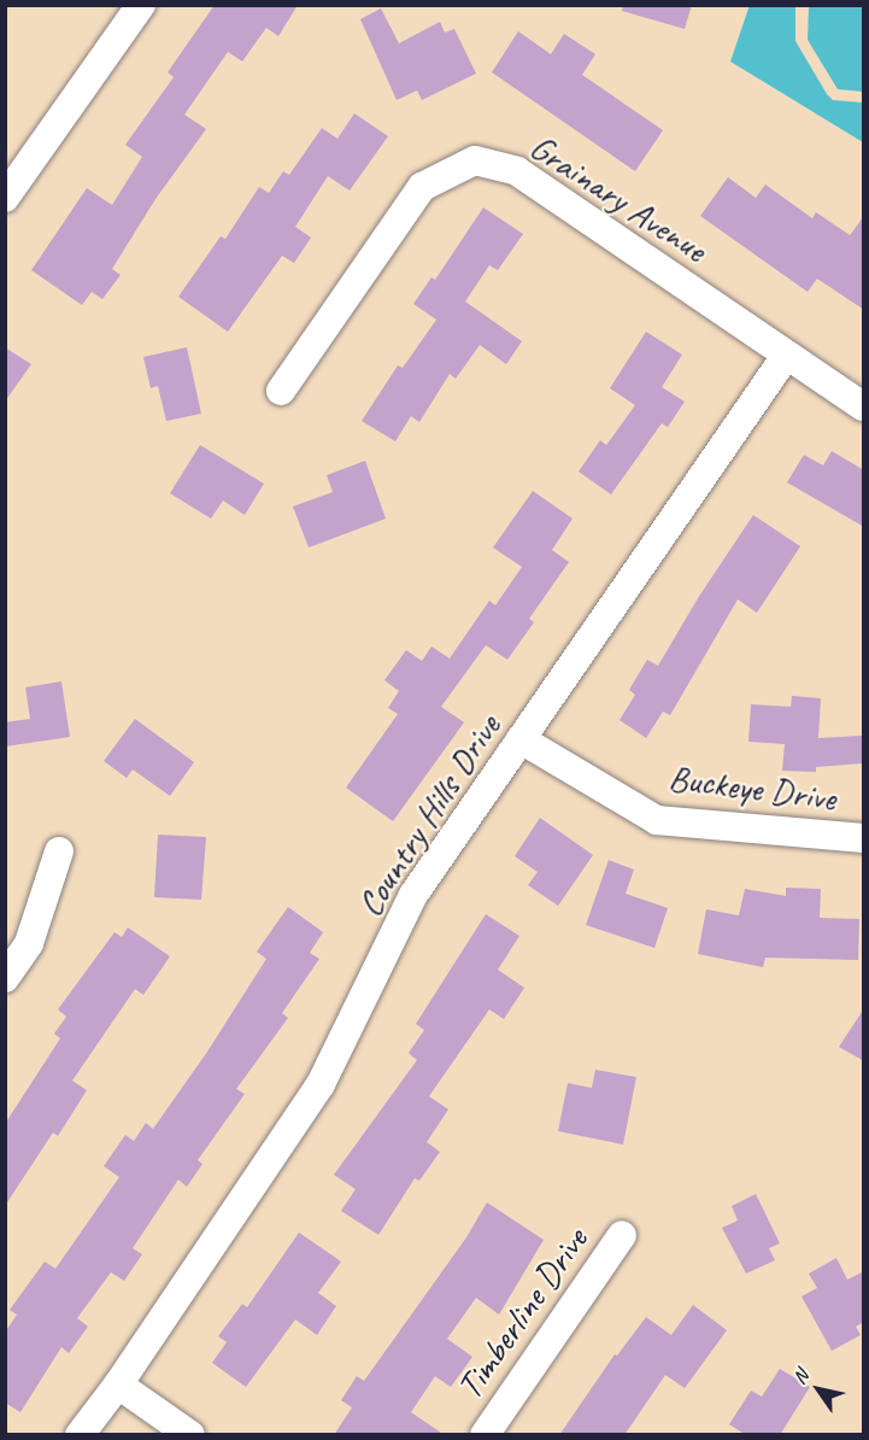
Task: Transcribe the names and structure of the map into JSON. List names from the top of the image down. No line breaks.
{"streets":{"street":["Grainary Avenue","Buckeye Drive","Country Hills Drive","Timberline Drive"]},"crossings":[["Grainary Avenue","Country Hills Drive"],["Buckeye Drive","Country Hills Drive"]],"north":"top left"}
